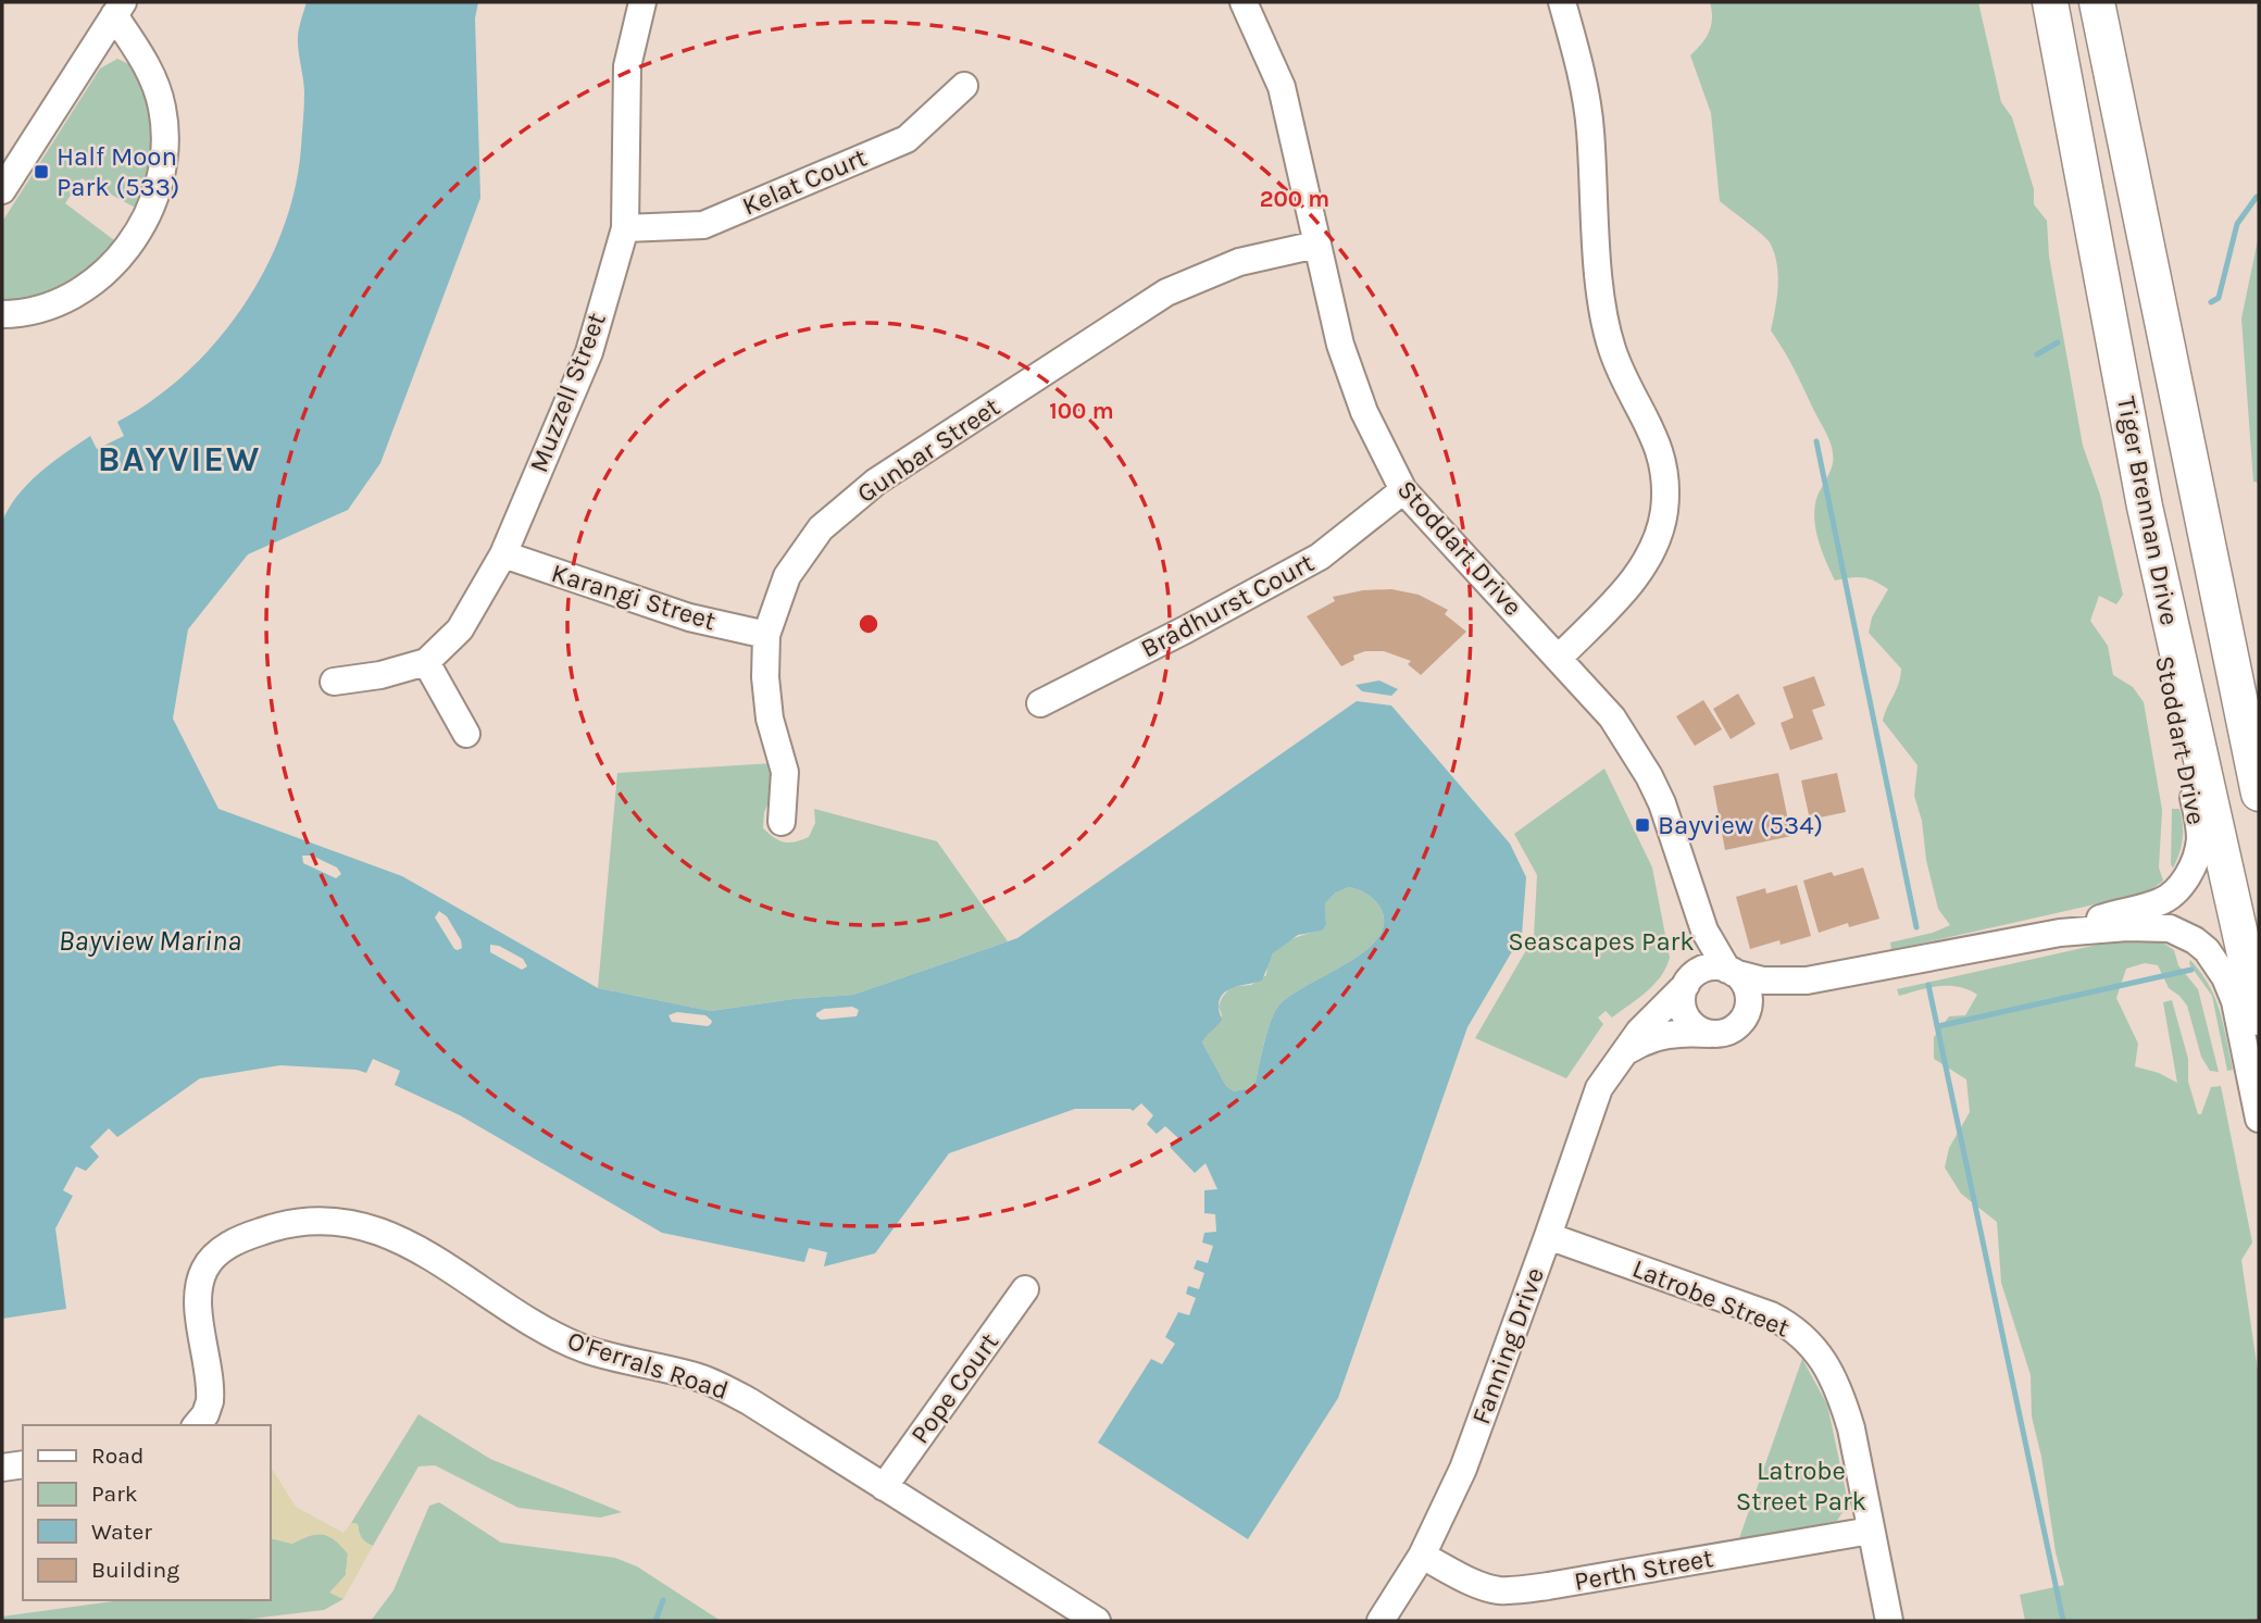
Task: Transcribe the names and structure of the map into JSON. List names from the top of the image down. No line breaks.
{"streets":{"main road":["Tiger Brennan Drive"],"street":["Kelat Court","Muzzell Street","Gunbar Street","Stoddart Drive","Karangi Street","Bradhurst Court","Latrobe Street","Fanning Drive","O'Ferrals Road","Pope Court","Perth Street"]},"crossings":[["Kelat Court","Muzzell Street"],["Muzzell Street","Karangi Street"],["Gunbar Street","Stoddart Drive"],["Gunbar Street","Karangi Street"],["Tiger Brennan Drive","Stoddart Drive"],["Stoddart Drive","Bradhurst Court"],["Stoddart Drive","Fanning Drive"],["Latrobe Street","Fanning Drive"],["Latrobe Street","Perth Street"],["Fanning Drive","Perth Street"],["O'Ferrals Road","Pope Court"]],"districts":["BAYVIEW"],"water":["Bayview Marina"],"parks":["Seascapes Park","Latrobe Street Park"],"places":{"transit":["Half Moon Park (533)","Bayview (534)"]},"legend":["Road","Park","Water","Building"],"rings":["200 m","100 m"]}
